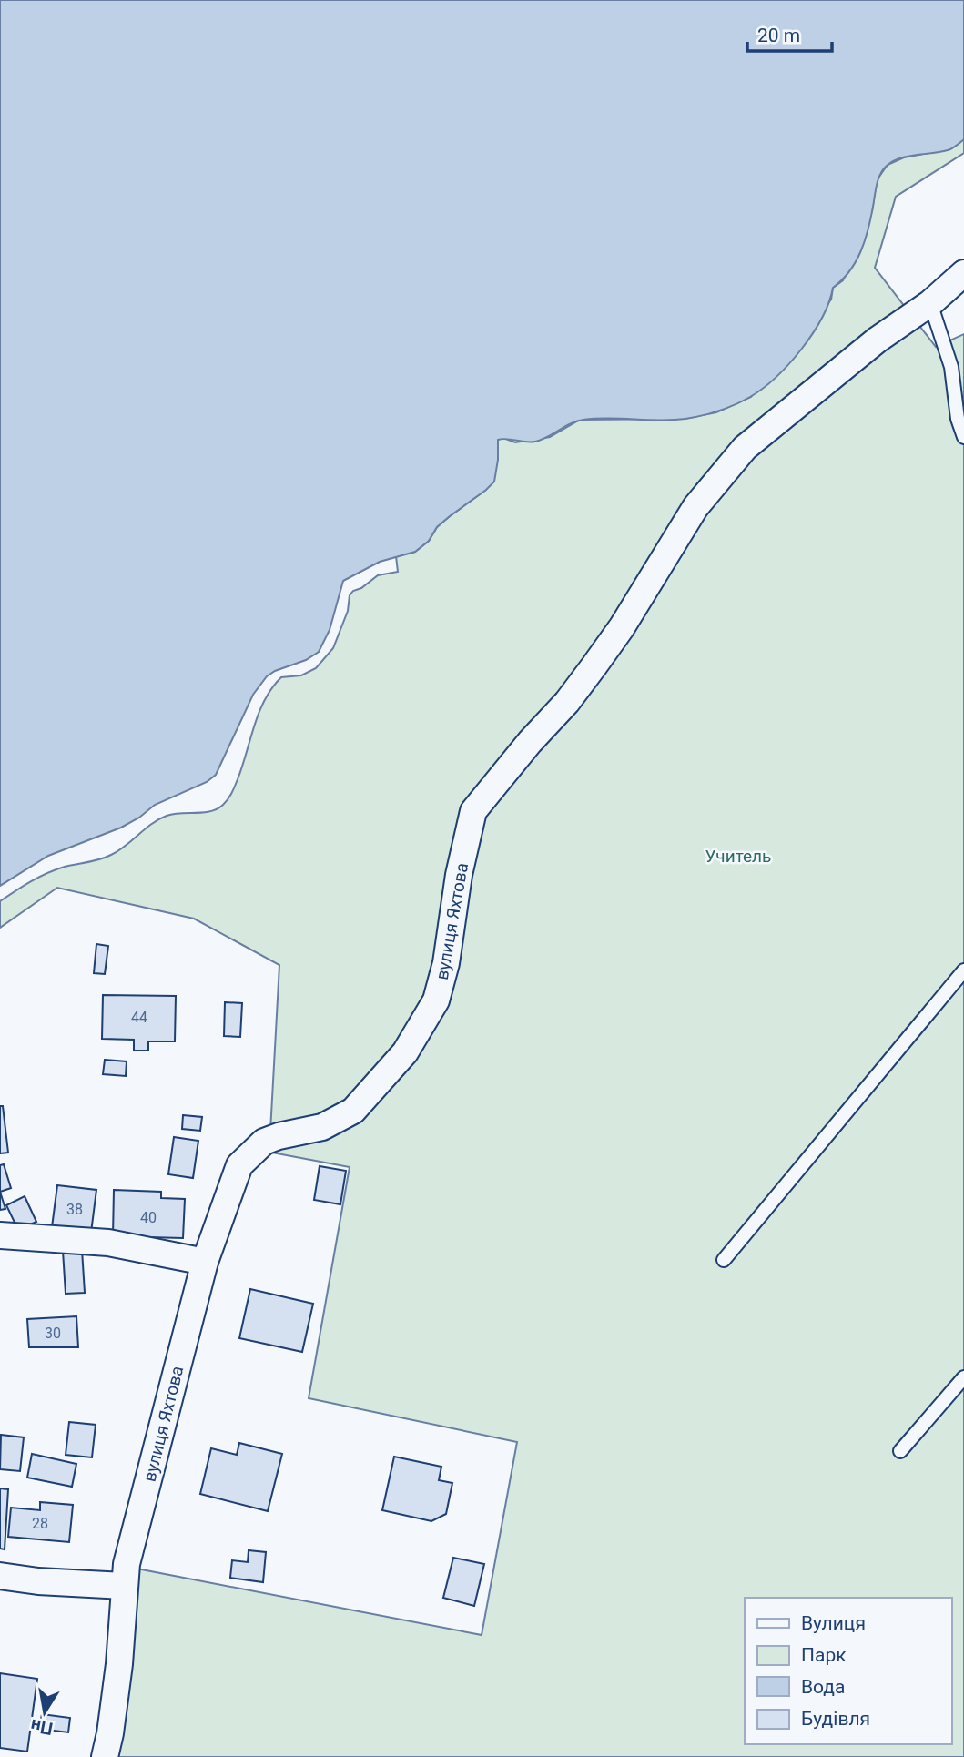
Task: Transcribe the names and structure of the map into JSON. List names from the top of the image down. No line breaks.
{"streets":{"street":["вулиця Яхтова"]},"parks":["Учитель"],"house_numbers":["44","38","40","30","28"],"legend":["Вулиця","Парк","Вода","Будівля"],"scale_bar":"20 m","north":"bottom"}
